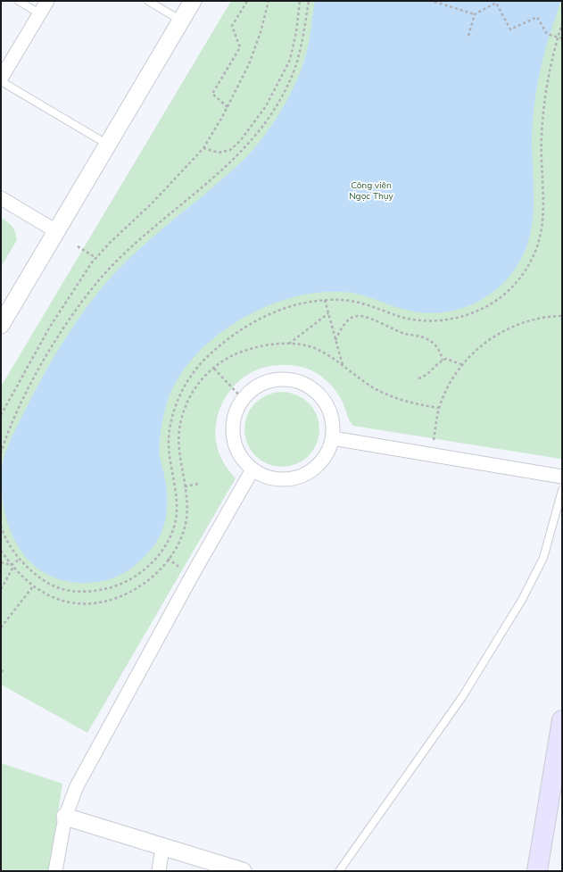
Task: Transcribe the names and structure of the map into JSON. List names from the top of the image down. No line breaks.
{"parks":["Công viên Ngọc Thụy"]}
